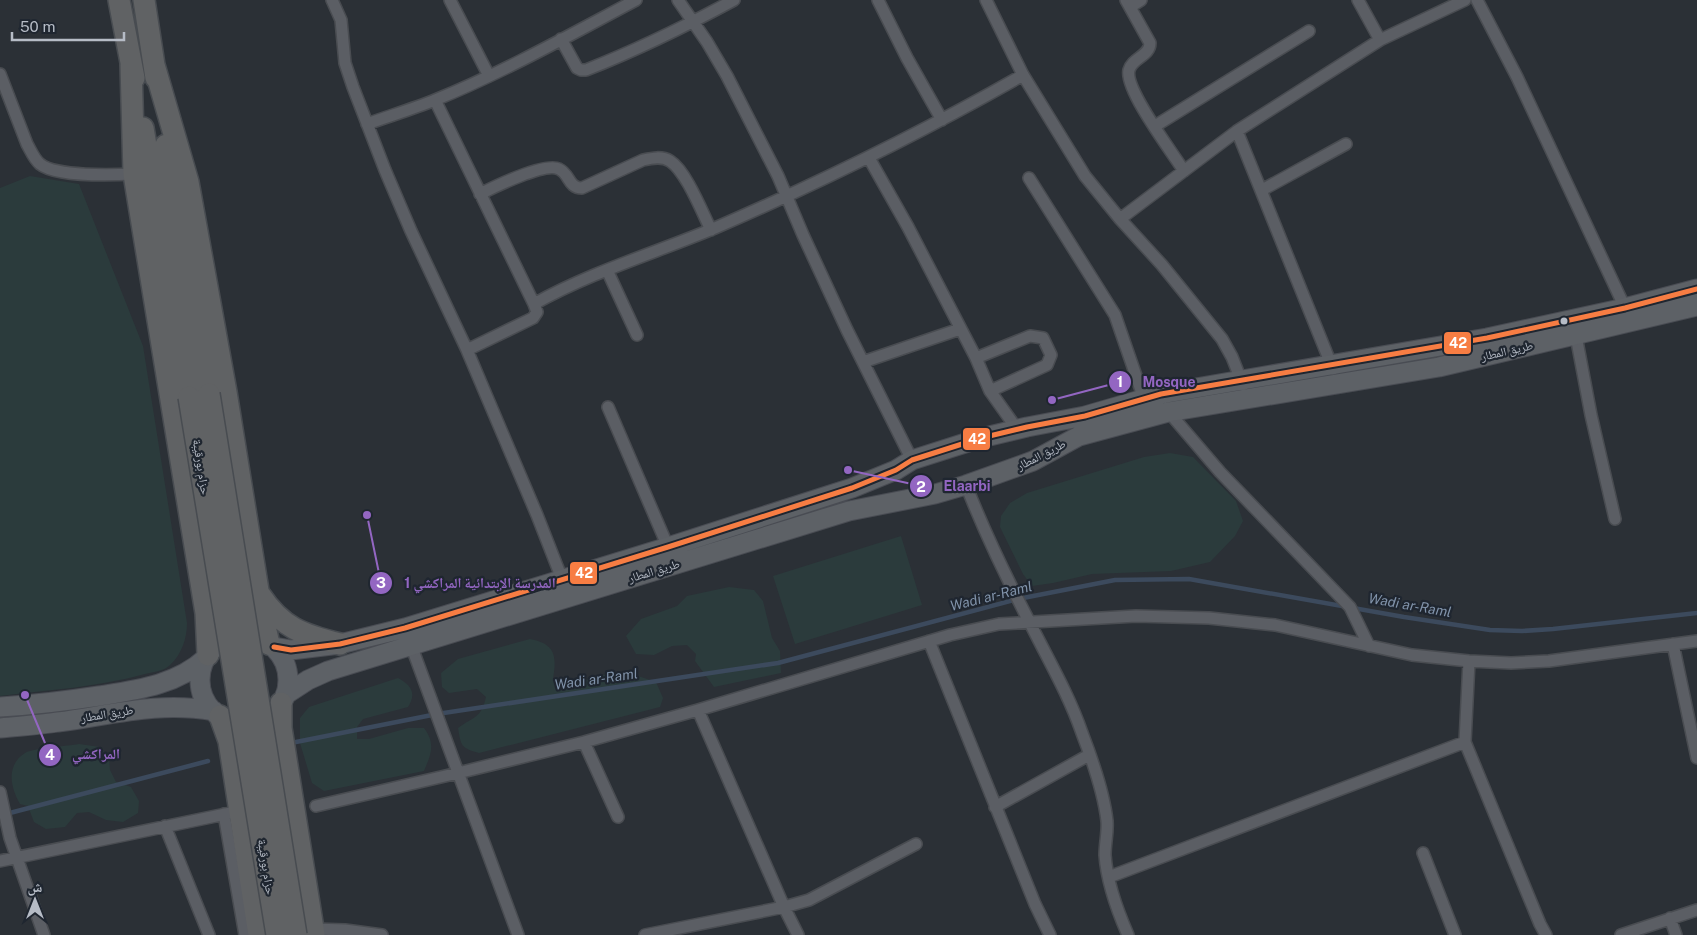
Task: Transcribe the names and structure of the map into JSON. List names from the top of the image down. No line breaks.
{"streets":{"highway":["حزام بورقيبة"],"main road":["طريق المطار"]},"water":["Wadi ar-Raml"],"places":["Mosque","Elaarbi","المدرسة الإبتدائية المراكشي 1","المراكشي"],"lines":["transit line 42"],"scale_bar":"50 m","north":"top"}
